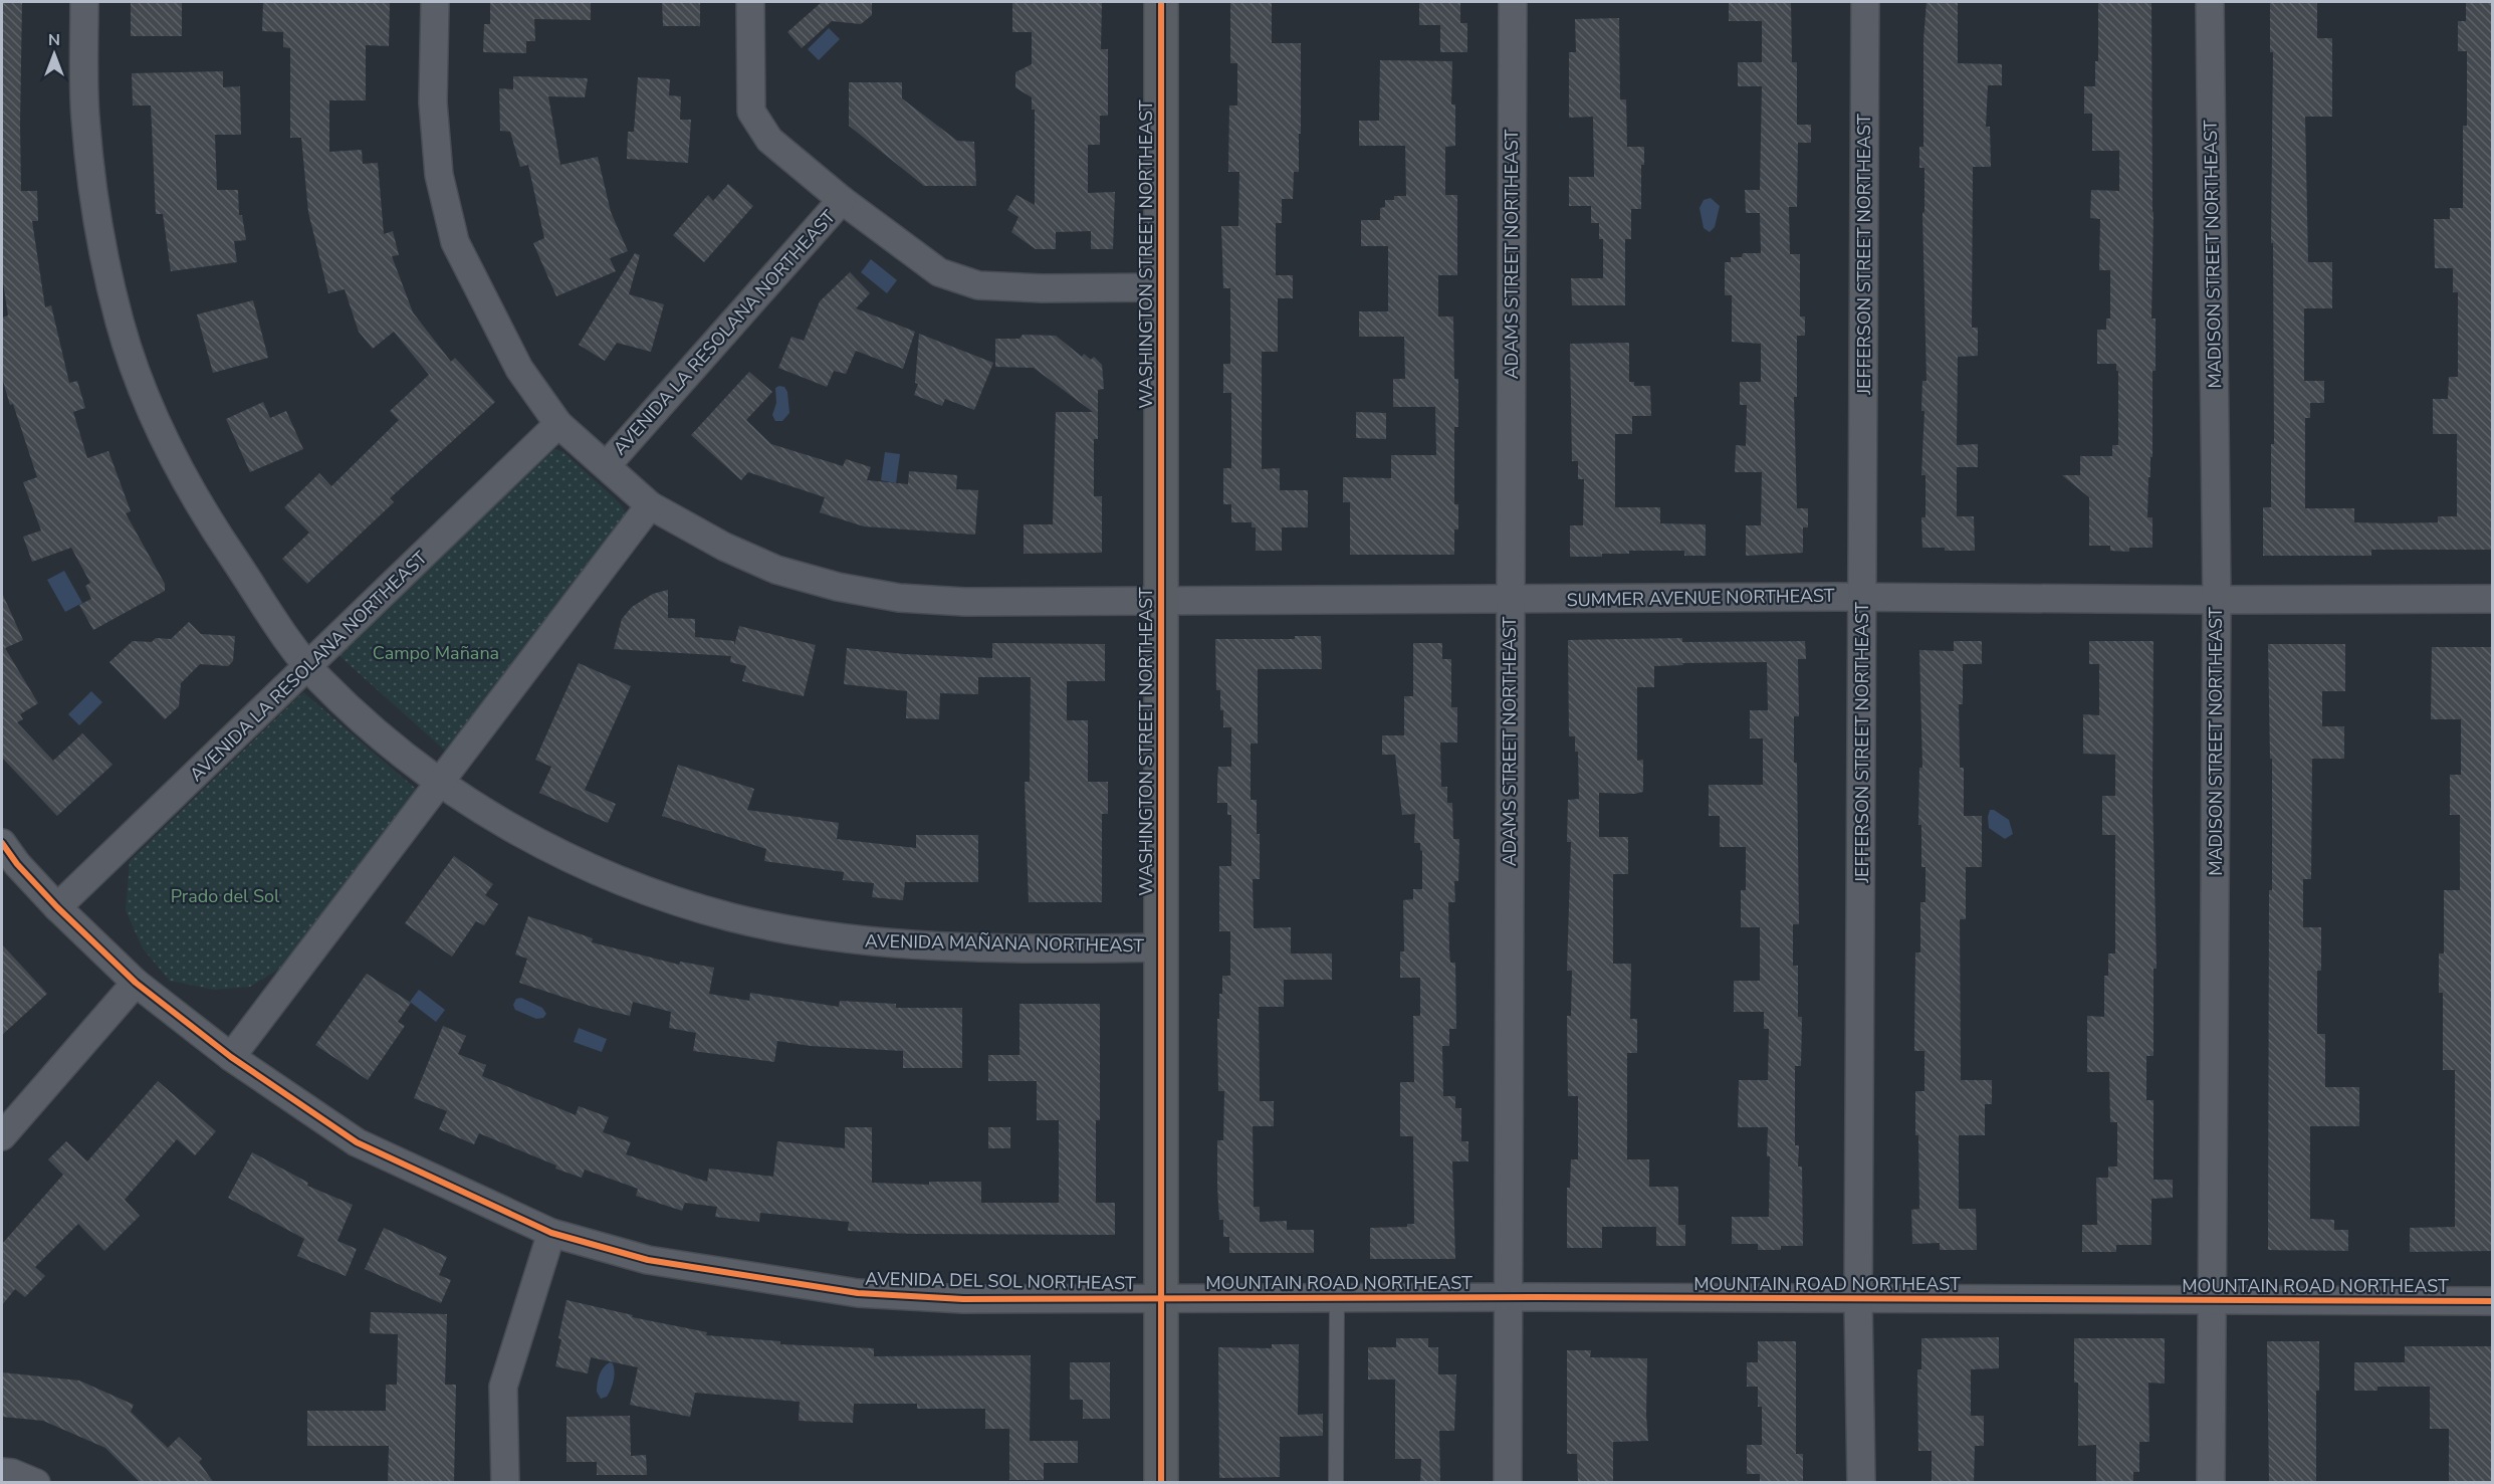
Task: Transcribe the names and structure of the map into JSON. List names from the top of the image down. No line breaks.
{"streets":{"street":["WASHINGTON STREET NORTHEAST","ADAMS STREET NORTHEAST","JEFFERSON STREET NORTHEAST","MADISON STREET NORTHEAST","AVENIDA LA RESOLANA NORTHEAST","SUMMER AVENUE NORTHEAST","AVENIDA MAÑANA NORTHEAST","AVENIDA DEL SOL NORTHEAST","MOUNTAIN ROAD NORTHEAST"]},"crossings":[["WASHINGTON STREET NORTHEAST","SUMMER AVENUE NORTHEAST"],["WASHINGTON STREET NORTHEAST","AVENIDA MAÑANA NORTHEAST"],["WASHINGTON STREET NORTHEAST","AVENIDA DEL SOL NORTHEAST"],["WASHINGTON STREET NORTHEAST","MOUNTAIN ROAD NORTHEAST"],["ADAMS STREET NORTHEAST","SUMMER AVENUE NORTHEAST"],["ADAMS STREET NORTHEAST","MOUNTAIN ROAD NORTHEAST"],["JEFFERSON STREET NORTHEAST","SUMMER AVENUE NORTHEAST"],["JEFFERSON STREET NORTHEAST","MOUNTAIN ROAD NORTHEAST"],["MADISON STREET NORTHEAST","SUMMER AVENUE NORTHEAST"],["MADISON STREET NORTHEAST","MOUNTAIN ROAD NORTHEAST"],["AVENIDA LA RESOLANA NORTHEAST","SUMMER AVENUE NORTHEAST"],["AVENIDA LA RESOLANA NORTHEAST","AVENIDA MAÑANA NORTHEAST"],["AVENIDA LA RESOLANA NORTHEAST","AVENIDA DEL SOL NORTHEAST"],["AVENIDA DEL SOL NORTHEAST","MOUNTAIN ROAD NORTHEAST"]],"parks":["Campo Mañana","Prado del Sol"],"north":"top"}
